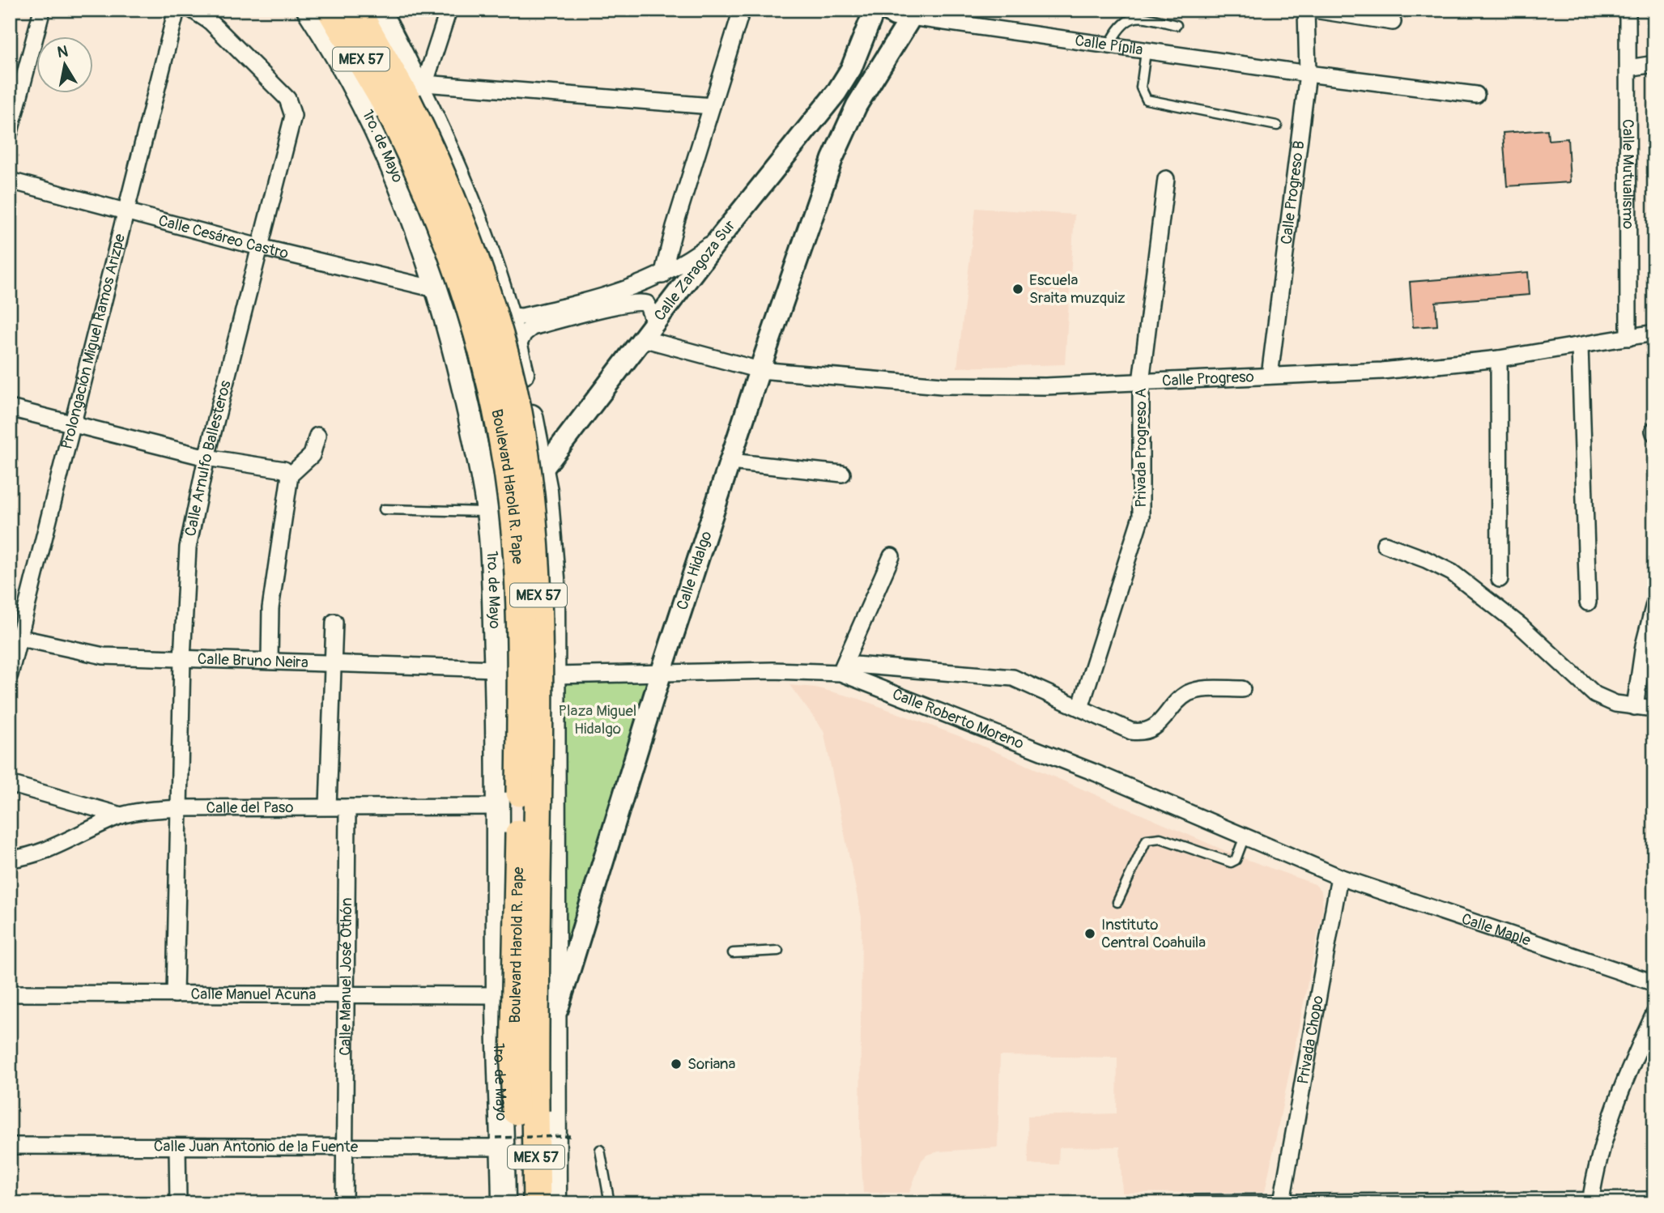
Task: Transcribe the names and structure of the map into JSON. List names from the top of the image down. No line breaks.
{"streets":{"highway":["MEX 57","Boulevard Harold R. Pape"],"main road":["1ro. de Mayo"],"street":["Calle Pípila","Calle Mutualismo","Calle Progreso B","Calle Cesáreo Castro","Calle Zaragoza Sur","Prolongación Miguel Ramos Arizpe","Calle Progreso","Privada Progreso A","Calle Arnulfo Ballesteros","Calle Hidalgo","Calle Bruno Neira","Calle Roberto Moreno","Calle del Paso","Calle Maple","Calle Manuel José Othón","Calle Manuel Acuña","Privada Chopo","Calle Juan Antonio de la Fuente"]},"crossings":[["Calle Pípila","Calle Progreso B"],["Calle Pípila","Calle Hidalgo"],["1ro. de Mayo","Calle Cesáreo Castro"],["1ro. de Mayo","Calle Zaragoza Sur"],["1ro. de Mayo","Calle Bruno Neira"],["1ro. de Mayo","Calle del Paso"],["1ro. de Mayo","Calle Manuel Acuña"],["1ro. de Mayo","Calle Juan Antonio de la Fuente"],["Calle Mutualismo","Calle Progreso"],["Calle Progreso B","Calle Progreso"],["Calle Cesáreo Castro","Prolongación Miguel Ramos Arizpe"],["Calle Cesáreo Castro","Calle Arnulfo Ballesteros"],["Calle Zaragoza Sur","Calle Progreso"],["Prolongación Miguel Ramos Arizpe","Calle Bruno Neira"],["Calle Progreso","Privada Progreso A"],["Calle Progreso","Calle Hidalgo"],["Calle Arnulfo Ballesteros","Calle Bruno Neira"],["Calle Arnulfo Ballesteros","Calle del Paso"],["Calle Arnulfo Ballesteros","Calle Manuel Acuña"],["Calle Hidalgo","Calle Roberto Moreno"],["Calle Roberto Moreno","Calle Maple"],["Calle Roberto Moreno","Privada Chopo"],["Calle del Paso","Calle Manuel José Othón"],["Calle Maple","Privada Chopo"],["Calle Manuel José Othón","Calle Manuel Acuña"],["Calle Manuel José Othón","Calle Juan Antonio de la Fuente"]],"parks":["Plaza Miguel Hidalgo"],"places":["Escuela Sraita muzquiz","Instituto Central Coahuila","Soriana"],"north":"top"}
